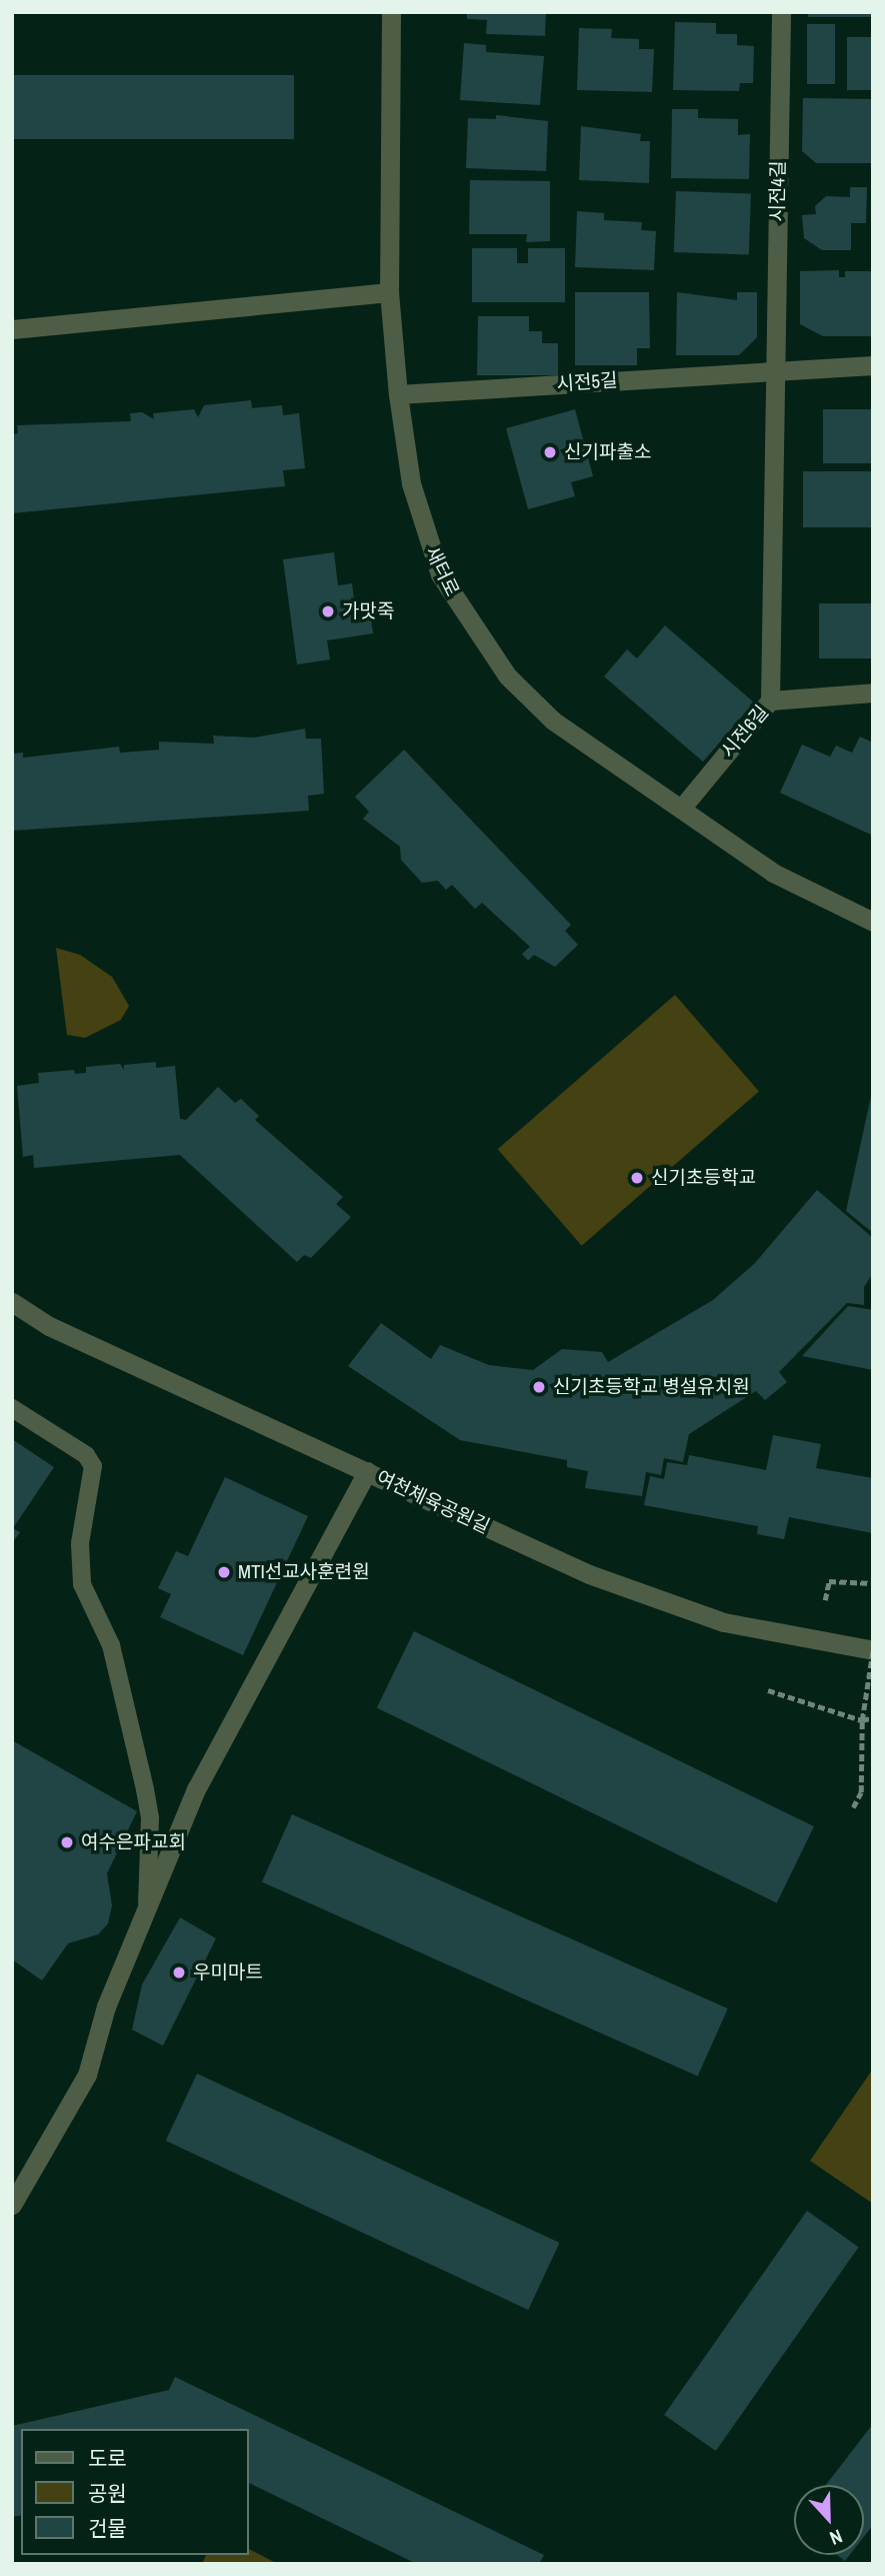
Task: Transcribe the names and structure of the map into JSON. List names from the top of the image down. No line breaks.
{"streets":{"street":["시전4길","시전5길","새터로","시전6길","여천체육공원길"]},"crossings":[["시전4길","시전5길"],["시전5길","새터로"],["새터로","시전6길"]],"places":["신기파출소","가맛죽","신기초등학교","신기초등학교 병설유치원","MTI선교사훈련원","여수은파교회","우미마트"],"legend":["도로","공원","건물"],"north":"bottom"}
